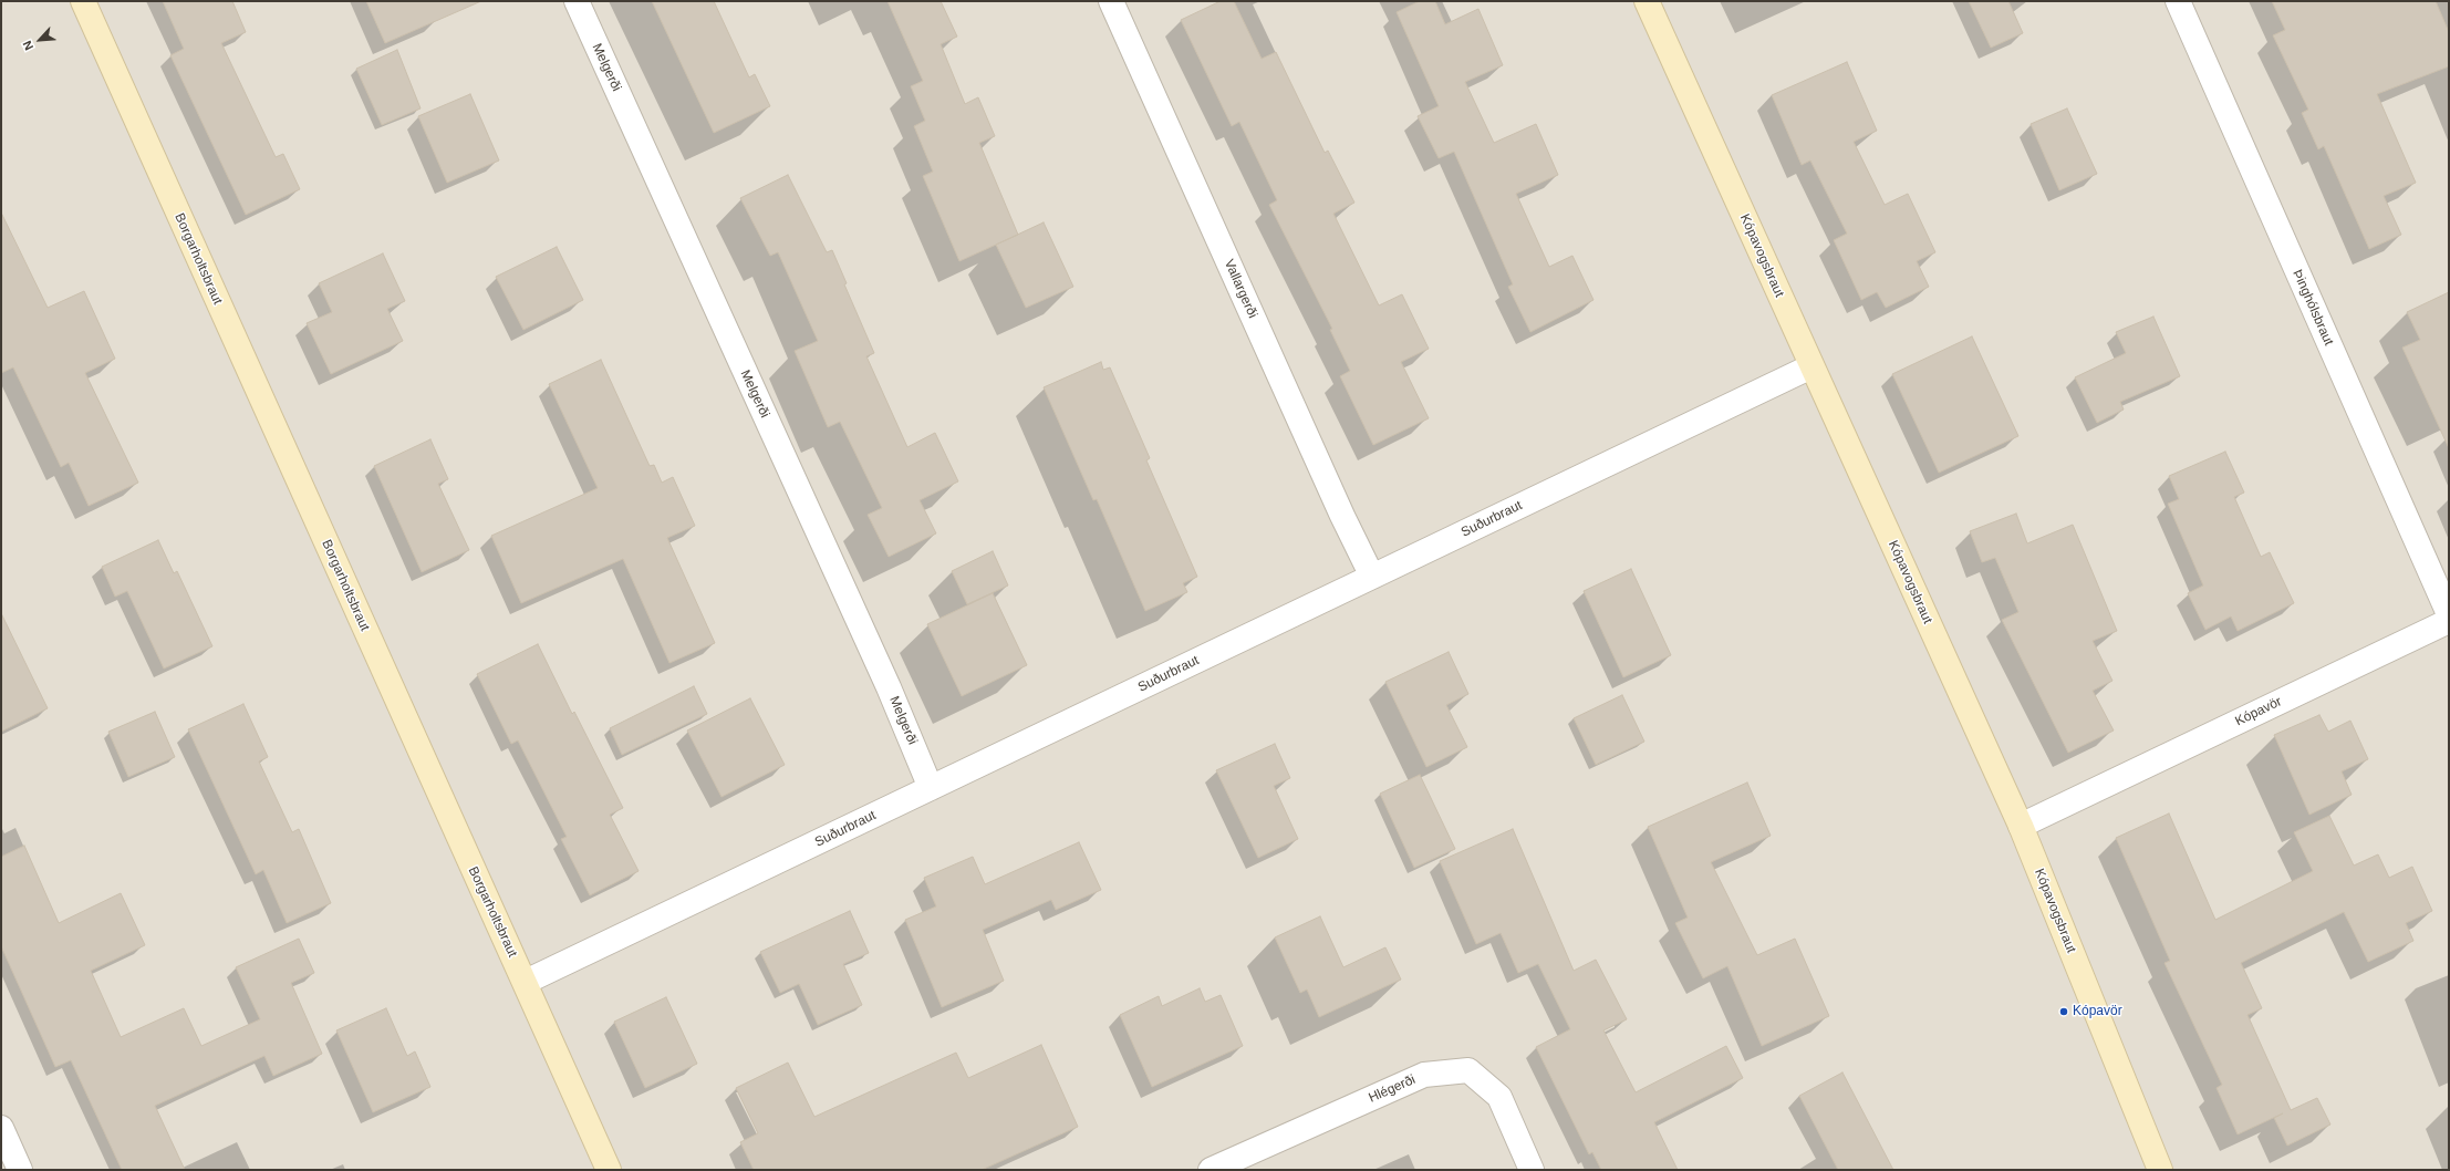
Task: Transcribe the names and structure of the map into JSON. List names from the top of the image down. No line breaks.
{"streets":{"street":["Melgerði","Kópavogsbraut","Borgarholtsbraut","Vallargerði","Þinghólsbraut","Suðurbraut","Kópavör","Hlégerði"]},"crossings":[["Melgerði","Suðurbraut"],["Kópavogsbraut","Suðurbraut"],["Kópavogsbraut","Kópavör"],["Borgarholtsbraut","Suðurbraut"],["Vallargerði","Suðurbraut"]],"places":["Kópavör"],"north":"bottom left"}
